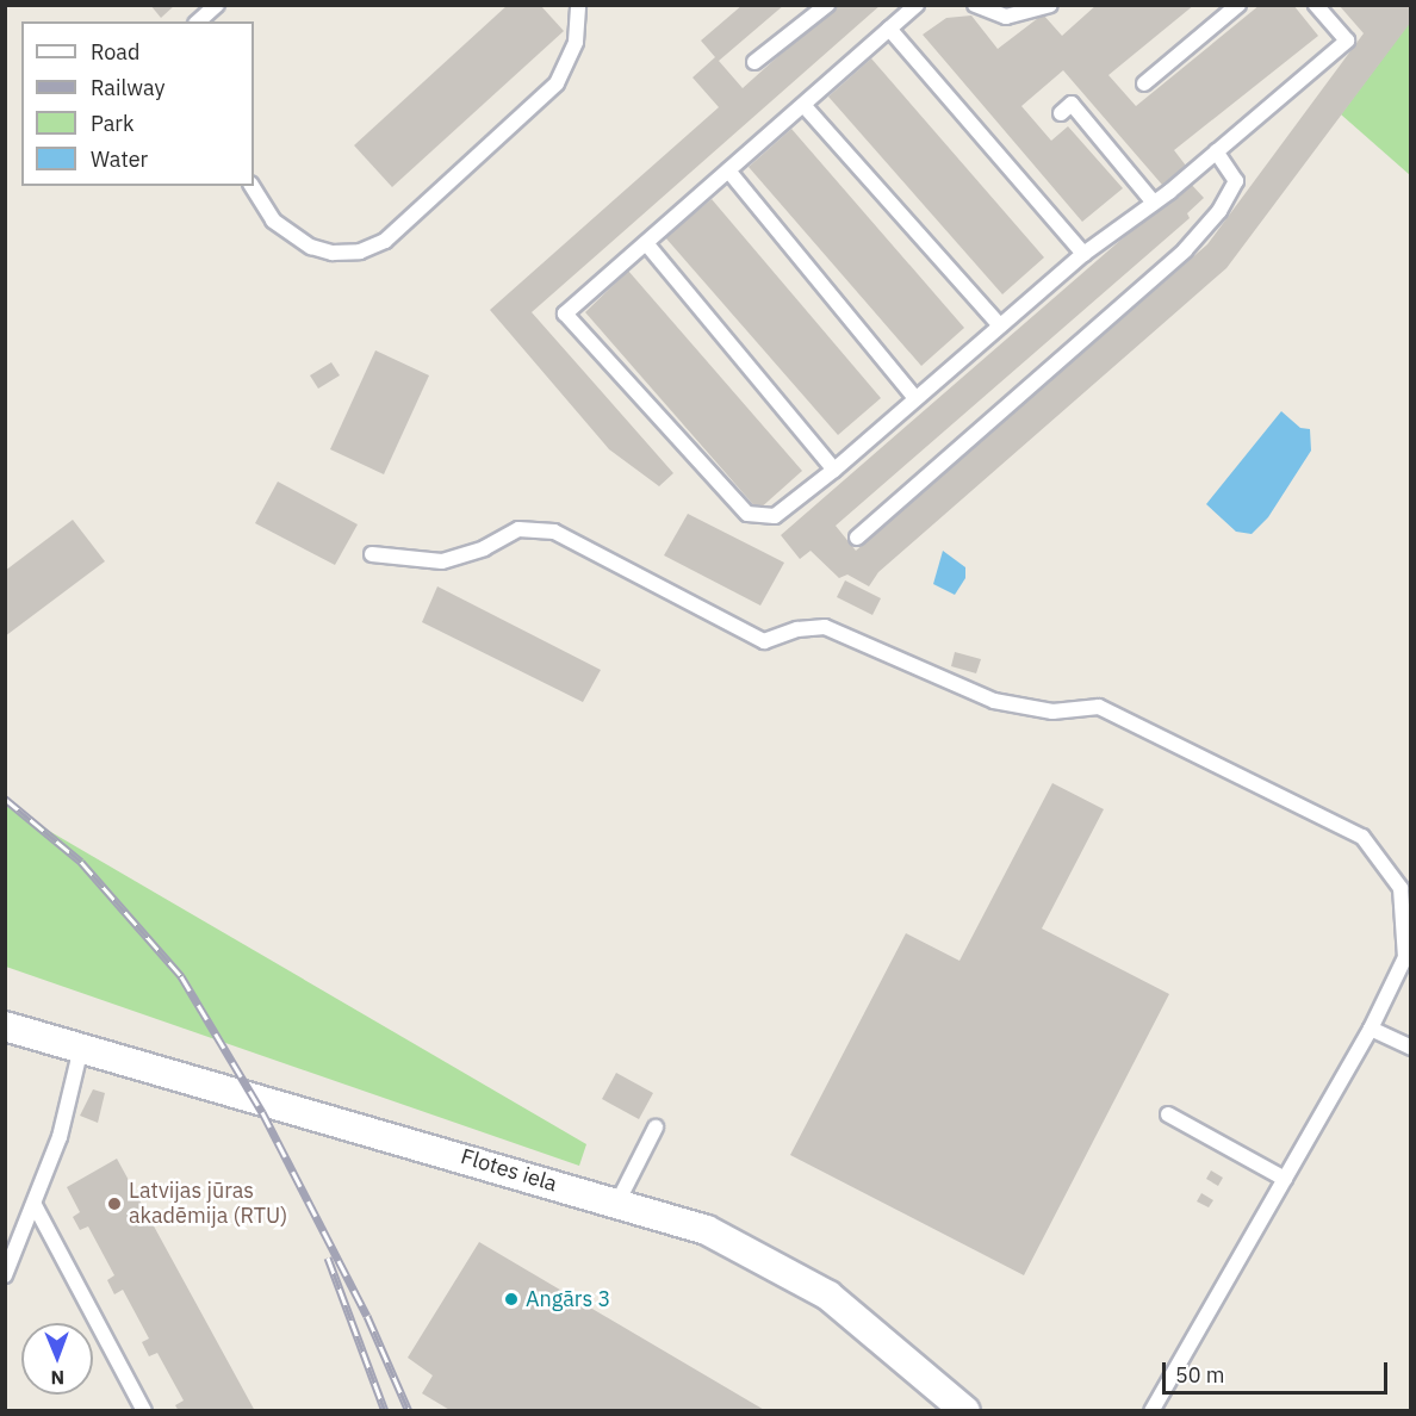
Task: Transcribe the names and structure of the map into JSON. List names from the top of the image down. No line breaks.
{"streets":{"street":["Flotes iela"]},"places":["Latvijas jūras akadēmija (RTU)","Angārs 3"],"legend":["Road","Railway","Park","Water"],"scale_bar":"50 m","north":"bottom"}
